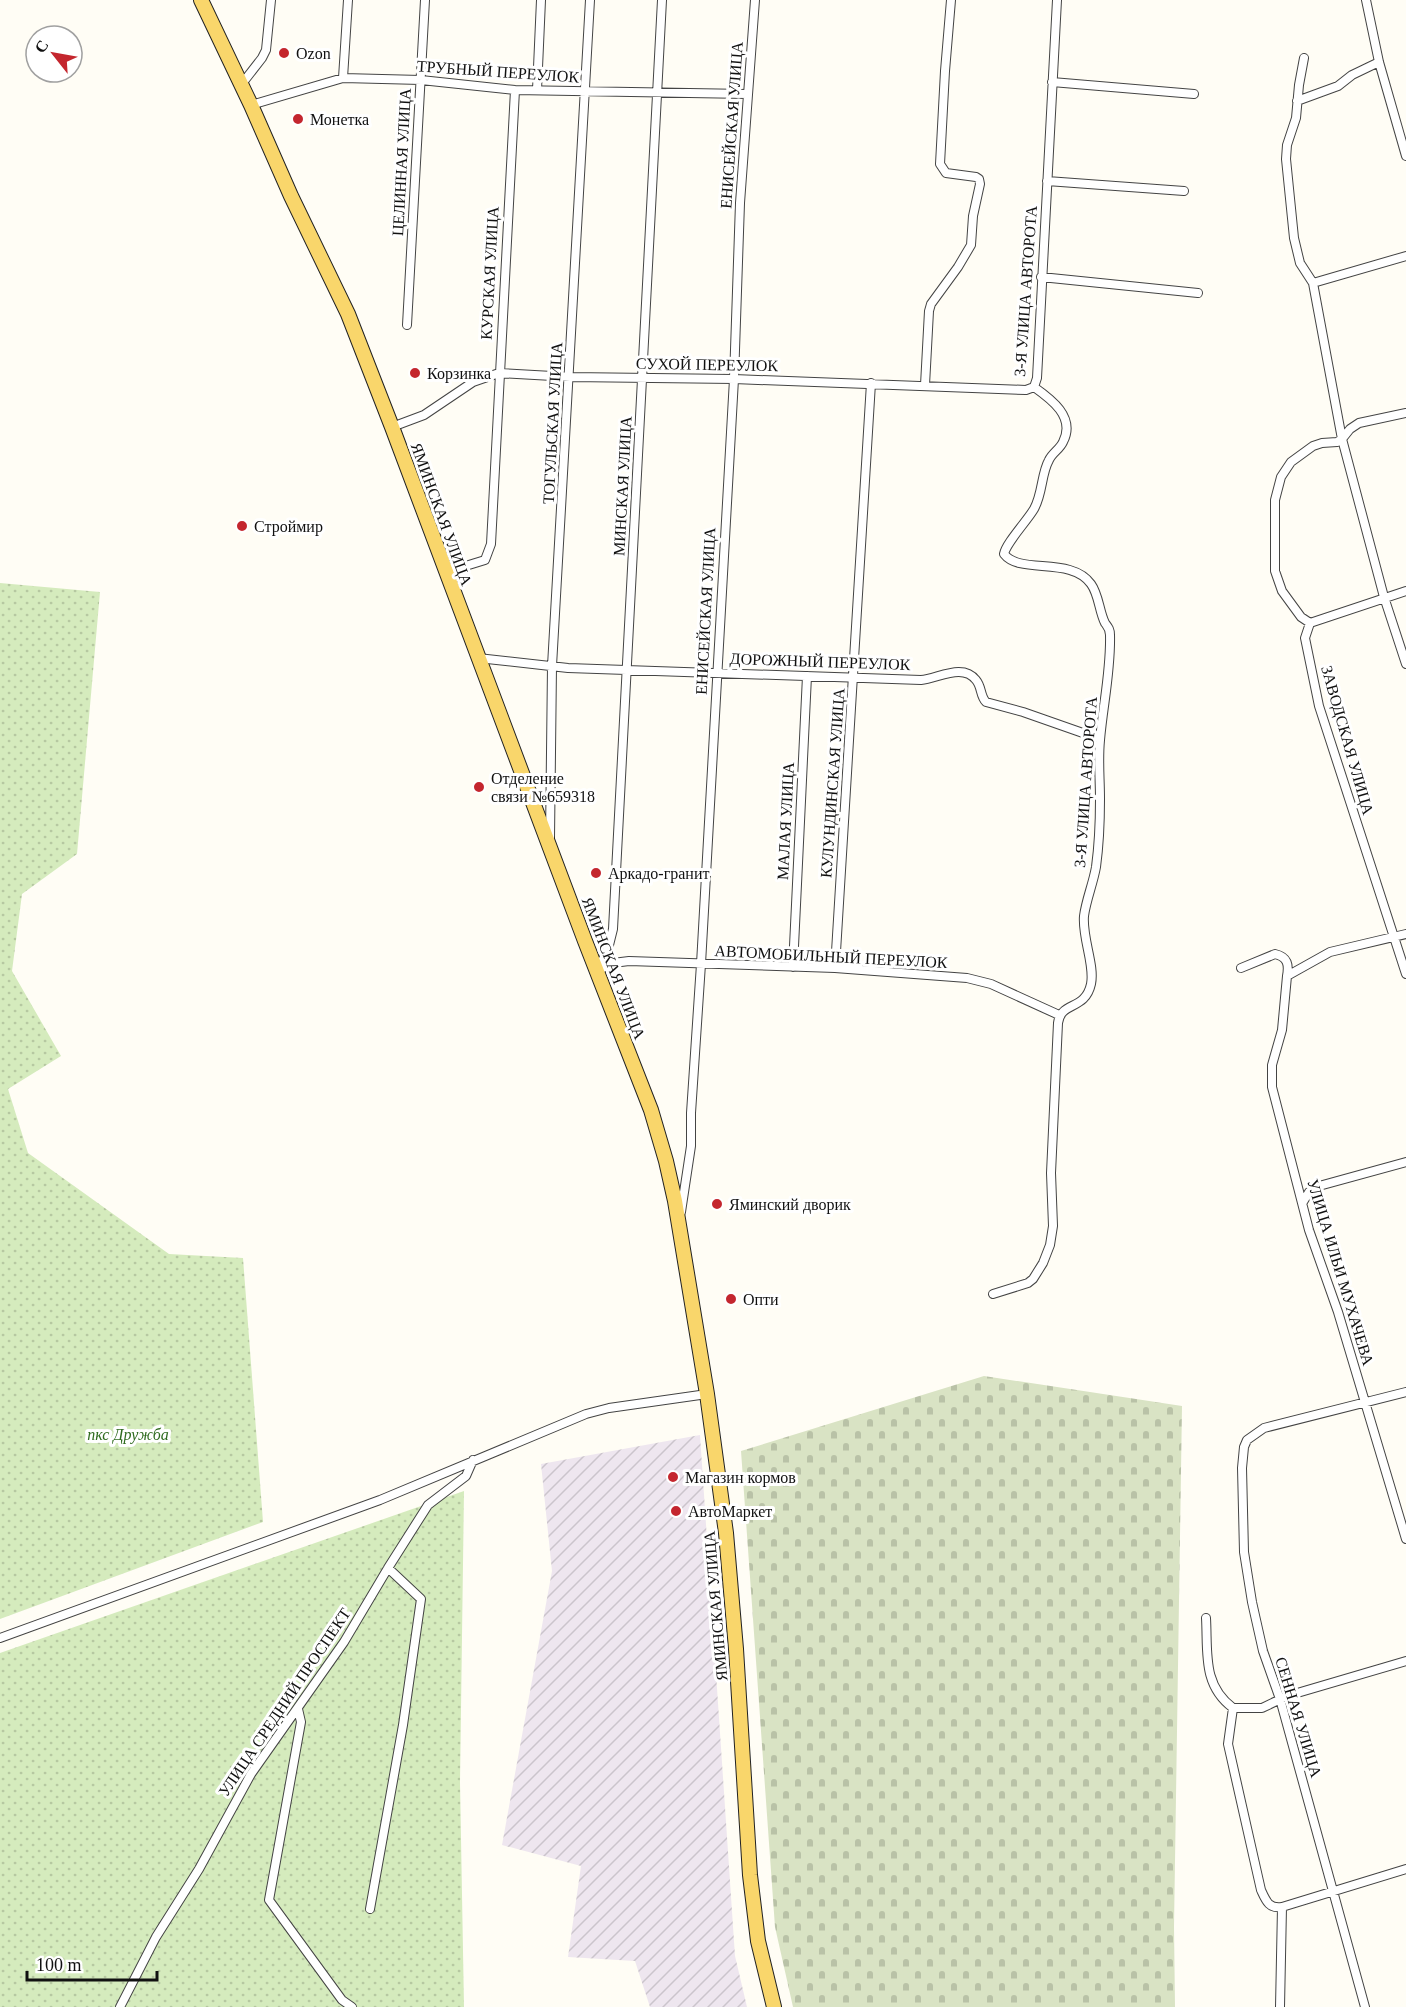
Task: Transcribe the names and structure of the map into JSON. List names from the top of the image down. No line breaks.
{"streets":{"main road":["ЯМИНСКАЯ УЛИЦА"],"street":["ТРУБНЫЙ ПЕРЕУЛОК","ЕНИСЕЙСКАЯ УЛИЦА","ЦЕЛИННАЯ УЛИЦА","КУРСКАЯ УЛИЦА","3-Я УЛИЦА АВТОРОТА","СУХОЙ ПЕРЕУЛОК","ТОГУЛЬСКАЯ УЛИЦА","МИНСКАЯ УЛИЦА","ДОРОЖНЫЙ ПЕРЕУЛОК","ЗАВОДСКАЯ УЛИЦА","КУЛУНДИНСКАЯ УЛИЦА","МАЛАЯ УЛИЦА","АВТОМОБИЛЬНЫЙ ПЕРЕУЛОК","УЛИЦА ИЛЬИ МУХАЧЕВА","УЛИЦА СРЕДНИЙ ПРОСПЕКТ","СЕННАЯ УЛИЦА"]},"crossings":[["ТРУБНЫЙ ПЕРЕУЛОК","ЕНИСЕЙСКАЯ УЛИЦА"],["ТРУБНЫЙ ПЕРЕУЛОК","ЦЕЛИННАЯ УЛИЦА"],["ТРУБНЫЙ ПЕРЕУЛОК","КУРСКАЯ УЛИЦА"],["ТРУБНЫЙ ПЕРЕУЛОК","ТОГУЛЬСКАЯ УЛИЦА"],["ТРУБНЫЙ ПЕРЕУЛОК","МИНСКАЯ УЛИЦА"],["ТРУБНЫЙ ПЕРЕУЛОК","ЯМИНСКАЯ УЛИЦА"],["ЕНИСЕЙСКАЯ УЛИЦА","СУХОЙ ПЕРЕУЛОК"],["ЕНИСЕЙСКАЯ УЛИЦА","ЯМИНСКАЯ УЛИЦА"],["ЕНИСЕЙСКАЯ УЛИЦА","ДОРОЖНЫЙ ПЕРЕУЛОК"],["ЕНИСЕЙСКАЯ УЛИЦА","АВТОМОБИЛЬНЫЙ ПЕРЕУЛОК"],["КУРСКАЯ УЛИЦА","СУХОЙ ПЕРЕУЛОК"],["КУРСКАЯ УЛИЦА","ЯМИНСКАЯ УЛИЦА"],["3-Я УЛИЦА АВТОРОТА","СУХОЙ ПЕРЕУЛОК"],["3-Я УЛИЦА АВТОРОТА","ДОРОЖНЫЙ ПЕРЕУЛОК"],["3-Я УЛИЦА АВТОРОТА","АВТОМОБИЛЬНЫЙ ПЕРЕУЛОК"],["СУХОЙ ПЕРЕУЛОК","ТОГУЛЬСКАЯ УЛИЦА"],["СУХОЙ ПЕРЕУЛОК","МИНСКАЯ УЛИЦА"],["СУХОЙ ПЕРЕУЛОК","ЯМИНСКАЯ УЛИЦА"],["СУХОЙ ПЕРЕУЛОК","КУЛУНДИНСКАЯ УЛИЦА"],["ТОГУЛЬСКАЯ УЛИЦА","ЯМИНСКАЯ УЛИЦА"],["ТОГУЛЬСКАЯ УЛИЦА","ДОРОЖНЫЙ ПЕРЕУЛОК"],["МИНСКАЯ УЛИЦА","ЯМИНСКАЯ УЛИЦА"],["МИНСКАЯ УЛИЦА","ДОРОЖНЫЙ ПЕРЕУЛОК"],["МИНСКАЯ УЛИЦА","АВТОМОБИЛЬНЫЙ ПЕРЕУЛОК"],["ЯМИНСКАЯ УЛИЦА","ДОРОЖНЫЙ ПЕРЕУЛОК"],["ЯМИНСКАЯ УЛИЦА","АВТОМОБИЛЬНЫЙ ПЕРЕУЛОК"],["ДОРОЖНЫЙ ПЕРЕУЛОК","КУЛУНДИНСКАЯ УЛИЦА"],["ДОРОЖНЫЙ ПЕРЕУЛОК","МАЛАЯ УЛИЦА"],["КУЛУНДИНСКАЯ УЛИЦА","АВТОМОБИЛЬНЫЙ ПЕРЕУЛОК"],["МАЛАЯ УЛИЦА","АВТОМОБИЛЬНЫЙ ПЕРЕУЛОК"],["УЛИЦА ИЛЬИ МУХАЧЕВА","СЕННАЯ УЛИЦА"]],"parks":["пкс Дружба"],"places":["Ozon","Монетка","Корзинка","Строймир","Отделение связи №659318","Аркадо-гранит","Яминский дворик","Опти","Магазин кормов","АвтоМаркет"],"scale_bar":"100 m","north":"top left"}
